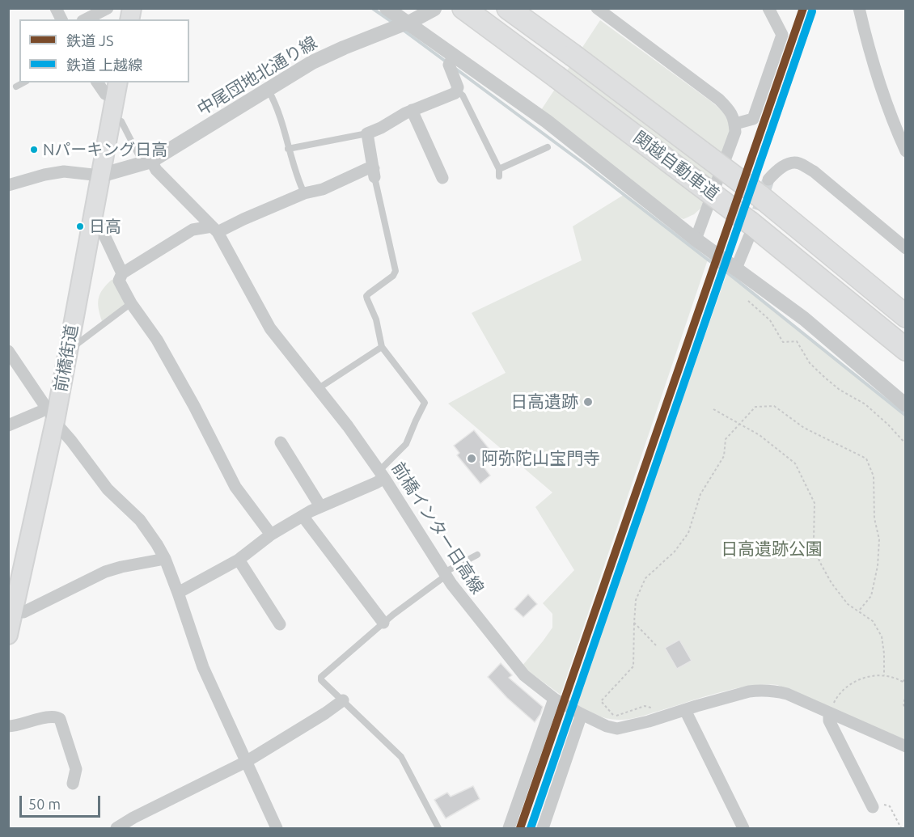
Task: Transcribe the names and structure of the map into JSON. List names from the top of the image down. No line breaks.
{"streets":{"highway":["関越自動車道"],"main road":["前橋街道"],"street":["中尾団地北通り線","前橋インター日高線"]},"crossings":[["中尾団地北通り線","前橋街道"],["中尾団地北通り線","前橋インター日高線"]],"parks":["日高遺跡公園"],"places":["Nパーキング日高","日高","日高遺跡","阿弥陀山宝門寺"],"lines":["rail line JS","rail line 上越線"],"legend":["鉄道 JS","鉄道 上越線"],"scale_bar":"50 m"}
